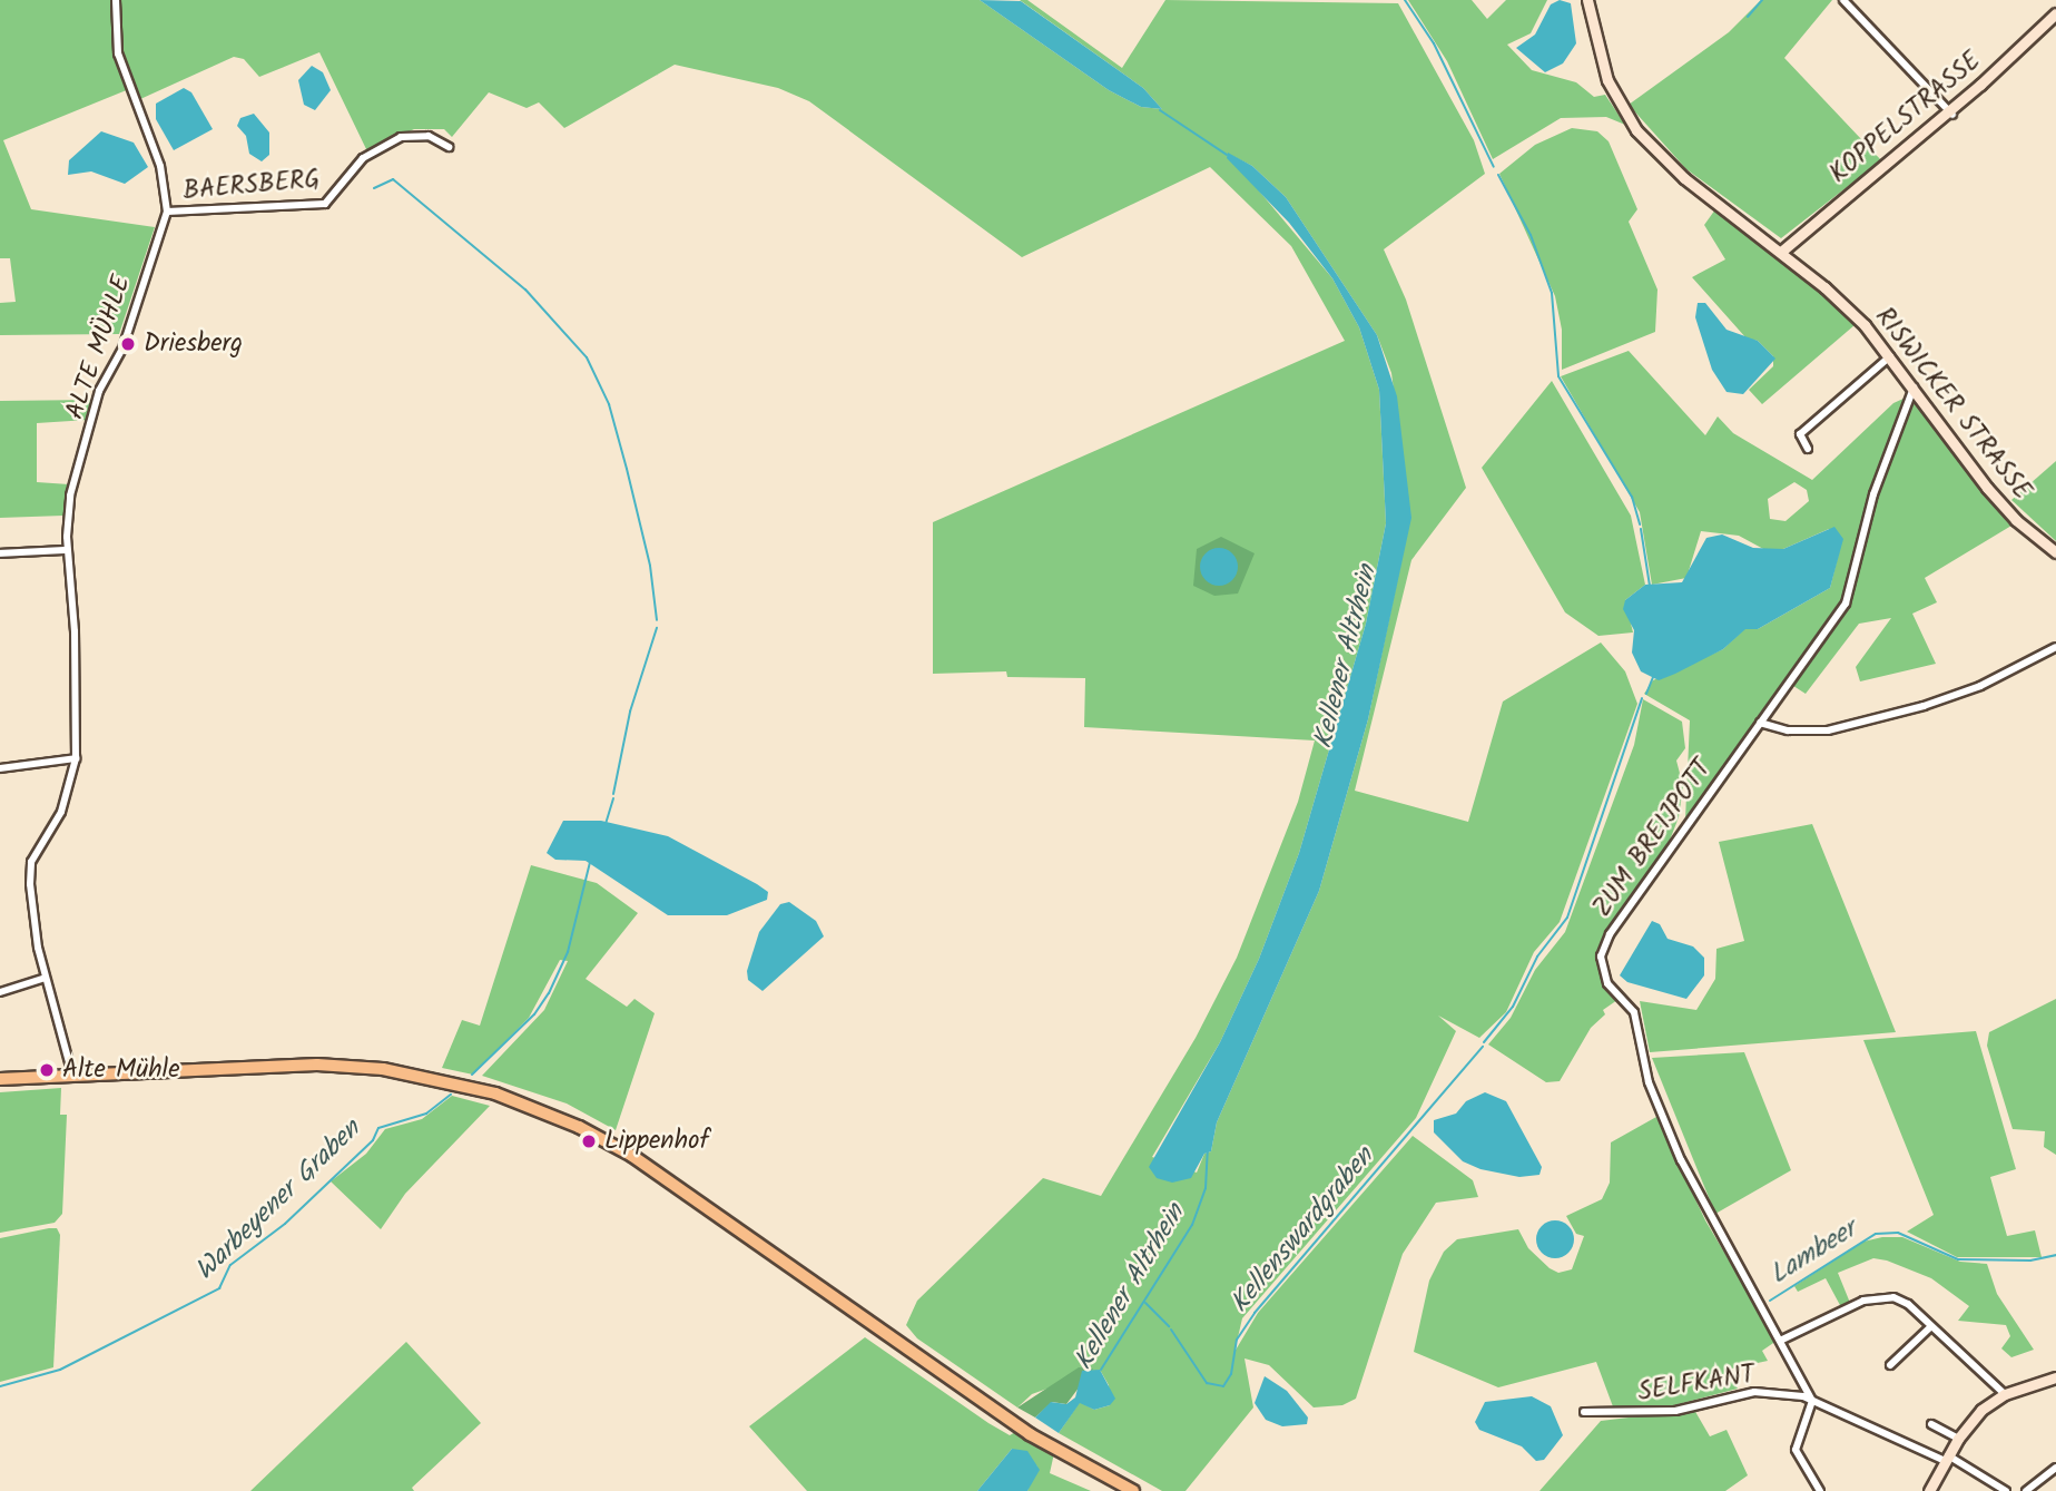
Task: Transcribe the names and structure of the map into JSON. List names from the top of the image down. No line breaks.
{"streets":{"street":["KOPPELSTRASSE","BAERSBERG","ALTE MÜHLE","RISWICKER STRASSE","ZUM BREIJPOTT","SELFKANT"]},"crossings":[["KOPPELSTRASSE","RISWICKER STRASSE"],["BAERSBERG","ALTE MÜHLE"],["RISWICKER STRASSE","ZUM BREIJPOTT"],["ZUM BREIJPOTT","SELFKANT"]],"water":["Kellener Altrhein","Warbeyener Graben","Kellenswardgraben","Lambeer"],"places":["Driesberg","Alte Mühle","Lippenhof"]}
